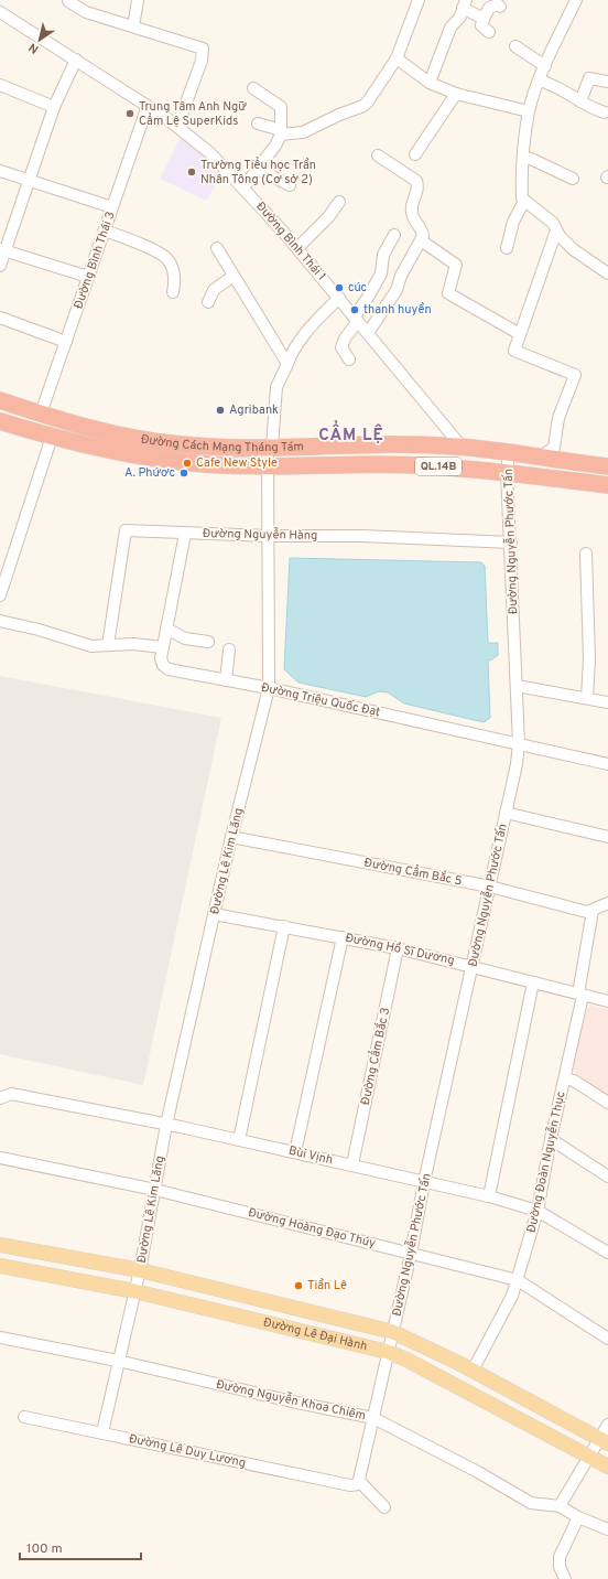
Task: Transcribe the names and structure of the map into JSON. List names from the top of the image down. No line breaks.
{"streets":{"highway":["Đường Cách Mạng Tháng Tám","QL.14B"],"main road":["Đường Lê Đại Hành"],"street":["Đường Bình Thái 1","Đường Bình Thái 3","Đường Nguyễn Hàng","Đường Nguyễn Phước Tấn","Đường Triệu Quốc Đạt","Đường Lê Kim Lăng","Đường Cẩm Bắc 5","Đường Hồ Sĩ Dương","Đường Cẩm Bắc 3","Bùi Vịnh","Đường Đoàn Nguyễn Thục","Đường Hoàng Đạo Thúy","Đường Nguyễn Khoa Chiêm","Đường Lê Duy Lương"]},"crossings":[["Đường Bình Thái 1","Đường Bình Thái 3"],["Đường Bình Thái 1","Đường Cách Mạng Tháng Tám"],["Đường Bình Thái 1","Đường Lê Kim Lăng"],["Đường Bình Thái 3","Đường Cách Mạng Tháng Tám"],["Đường Cách Mạng Tháng Tám","Đường Nguyễn Phước Tấn"],["Đường Cách Mạng Tháng Tám","Đường Lê Kim Lăng"],["Đường Nguyễn Hàng","Đường Nguyễn Phước Tấn"],["Đường Nguyễn Hàng","Đường Triệu Quốc Đạt"],["Đường Nguyễn Hàng","Đường Lê Kim Lăng"],["Đường Nguyễn Phước Tấn","Đường Triệu Quốc Đạt"],["Đường Nguyễn Phước Tấn","Đường Cẩm Bắc 5"],["Đường Nguyễn Phước Tấn","Đường Hồ Sĩ Dương"],["Đường Nguyễn Phước Tấn","Bùi Vịnh"],["Đường Nguyễn Phước Tấn","Đường Hoàng Đạo Thúy"],["Đường Nguyễn Phước Tấn","Đường Lê Đại Hành"],["Đường Nguyễn Phước Tấn","Đường Nguyễn Khoa Chiêm"],["Đường Nguyễn Phước Tấn","Đường Lê Duy Lương"],["Đường Triệu Quốc Đạt","Đường Lê Kim Lăng"],["Đường Lê Kim Lăng","Đường Cẩm Bắc 5"],["Đường Lê Kim Lăng","Đường Hồ Sĩ Dương"],["Đường Lê Kim Lăng","Bùi Vịnh"],["Đường Lê Kim Lăng","Đường Hoàng Đạo Thúy"],["Đường Lê Kim Lăng","Đường Lê Đại Hành"],["Đường Lê Kim Lăng","Đường Nguyễn Khoa Chiêm"],["Đường Lê Kim Lăng","Đường Lê Duy Lương"],["Đường Cẩm Bắc 5","Đường Đoàn Nguyễn Thục"],["Đường Hồ Sĩ Dương","Đường Cẩm Bắc 3"],["Đường Hồ Sĩ Dương","Đường Đoàn Nguyễn Thục"],["Đường Cẩm Bắc 3","Bùi Vịnh"],["Bùi Vịnh","Đường Đoàn Nguyễn Thục"],["Đường Đoàn Nguyễn Thục","Đường Hoàng Đạo Thúy"],["Đường Đoàn Nguyễn Thục","Đường Lê Đại Hành"]],"districts":["CẨM LỆ"],"places":["Trung Tâm Anh Ngữ Cẩm Lệ SuperKids","Trường Tiểu học Trần Nhân Tông (Cơ sở 2)","cúc","thanh huyền","Agribank","Cafe New Style","A. Phứơc","Tiần Lê"],"scale_bar":"100 m","north":"bottom left"}
